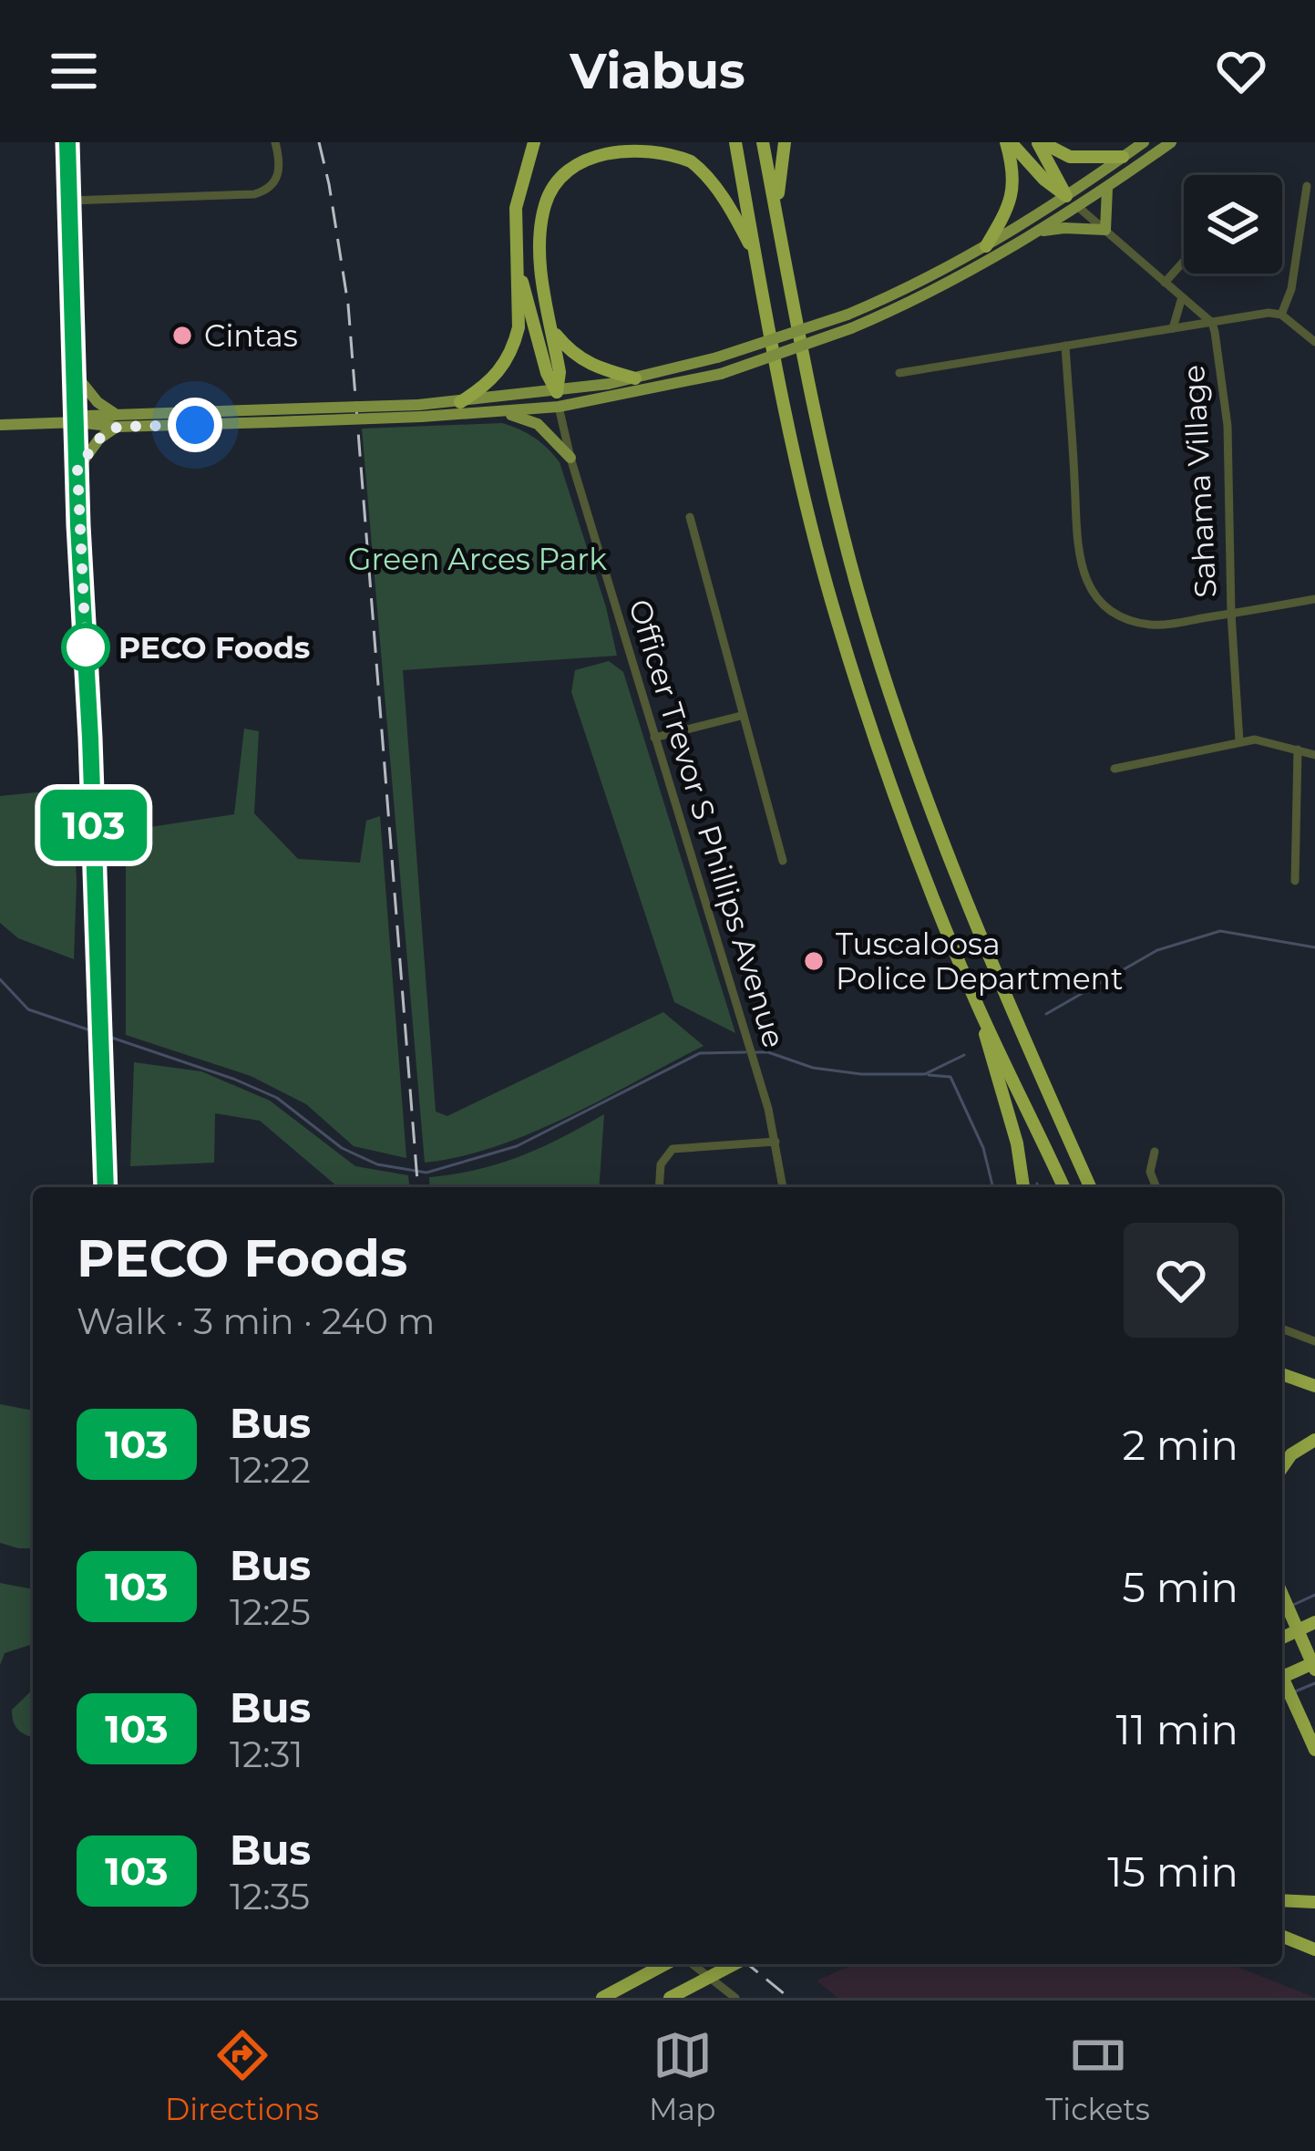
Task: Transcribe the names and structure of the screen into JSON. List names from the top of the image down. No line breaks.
{"streets":{"street":["Sahama Village","Officer Trevor S Phillips Avenue"]},"parks":["Green Arces Park"],"places":["Cintas","PECO Foods","Tuscaloosa Police Department"],"lines":["bus line 103"],"page":{"header":"Viabus","on_map":"103","heading":["PECO Foods","Walk · 3 min · 240 m"],"list":[{"mark":"103","name":"Bus","note":"12:22","value":"2 min"},{"mark":"103","name":"Bus","note":"12:25","value":"5 min"},{"mark":"103","name":"Bus","note":"12:31","value":"11 min"},{"mark":"103","name":"Bus","note":"12:35","value":"15 min"}],"tabs":["Directions","Map","Tickets"]}}
